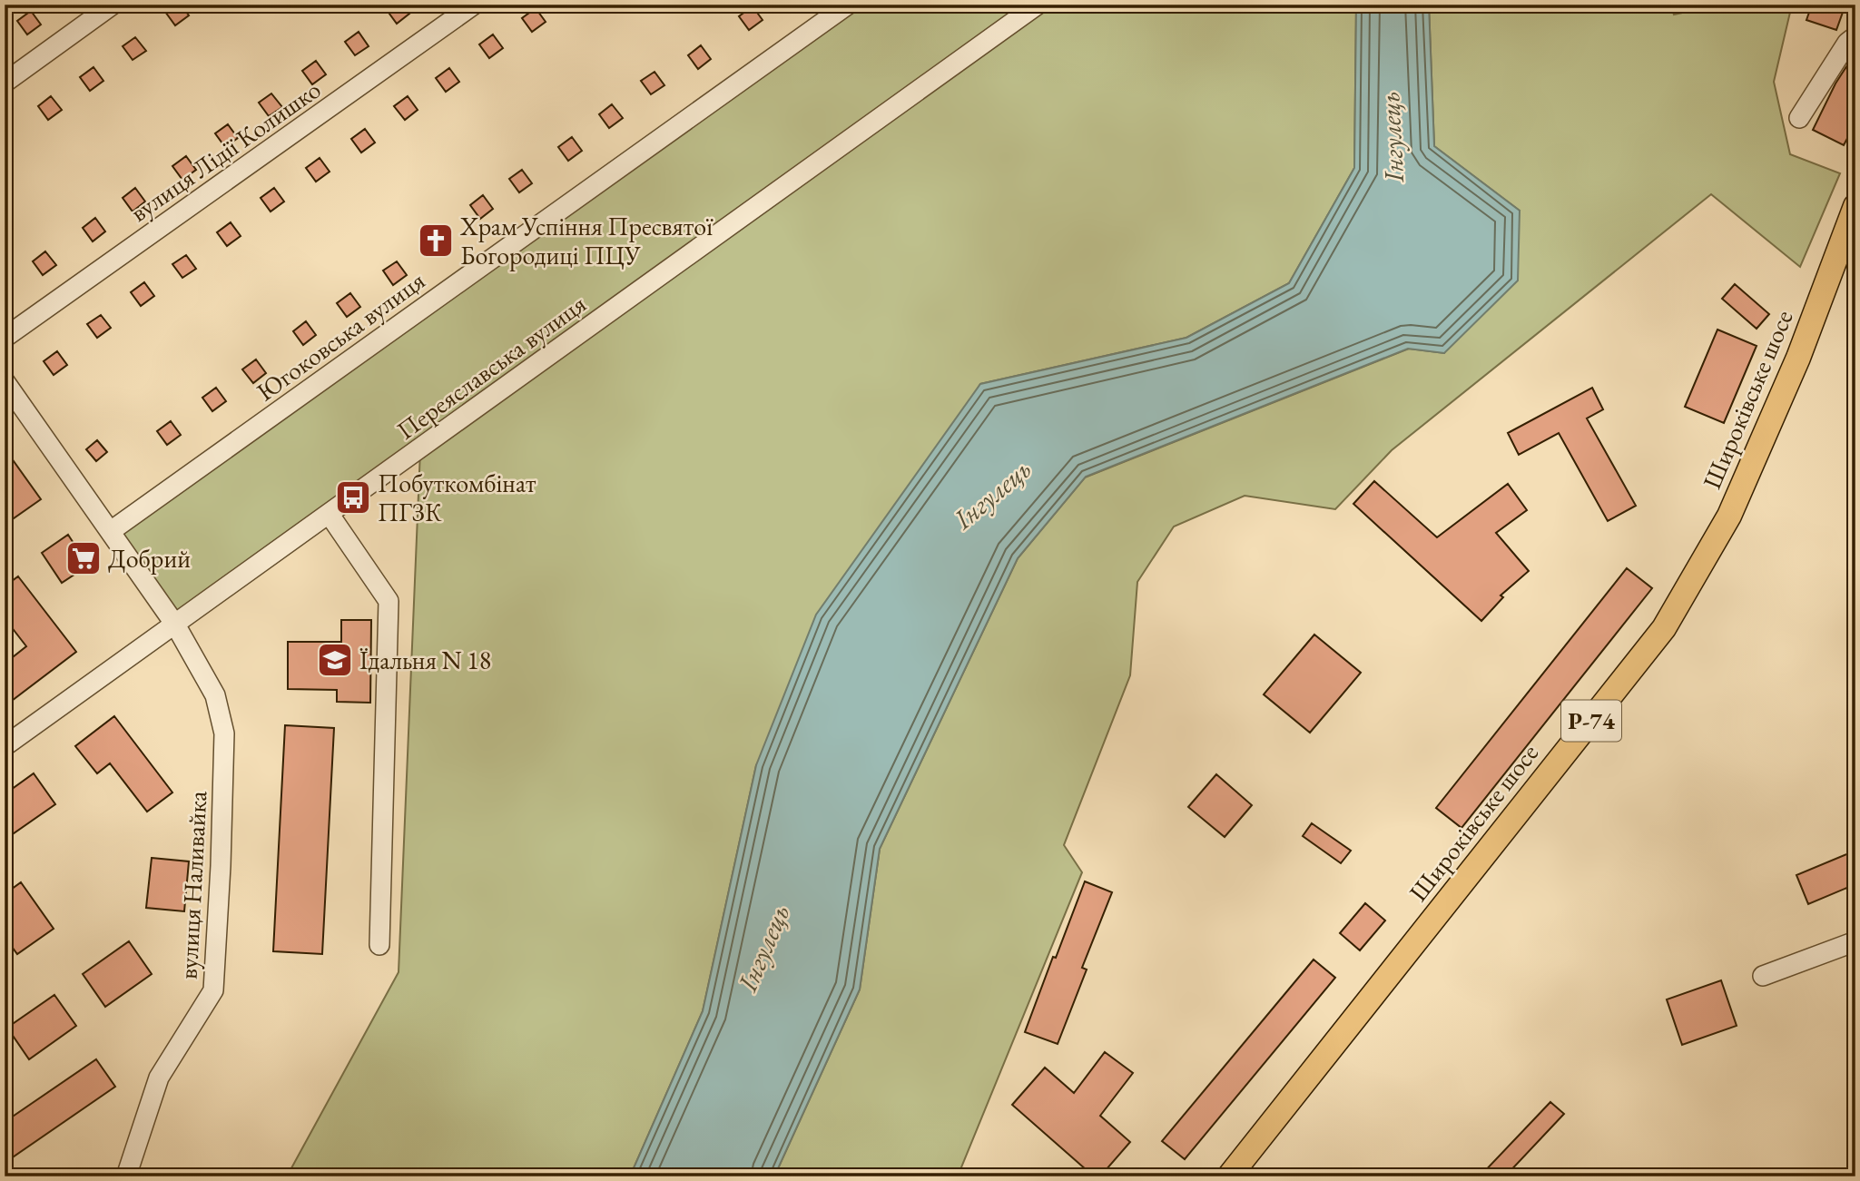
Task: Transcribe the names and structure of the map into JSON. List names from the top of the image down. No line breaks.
{"streets":{"main road":["Широківське шосе","Р-74"],"street":["вулиця Лідії Колишко","Югоковська вулиця","Переяславська вулиця","вулиця Наливайка"]},"crossings":[["Югоковська вулиця","вулиця Наливайка"],["Переяславська вулиця","вулиця Наливайка"]],"water":["Інгулець"],"places":{"church":["Храм Успіння Пресвятої Богородиці ПЦУ"],"bus stop":["Побуткомбінат ПГЗК"],"supermarket":["Добрий"],"school or university":["Їдальня N 18"]}}
